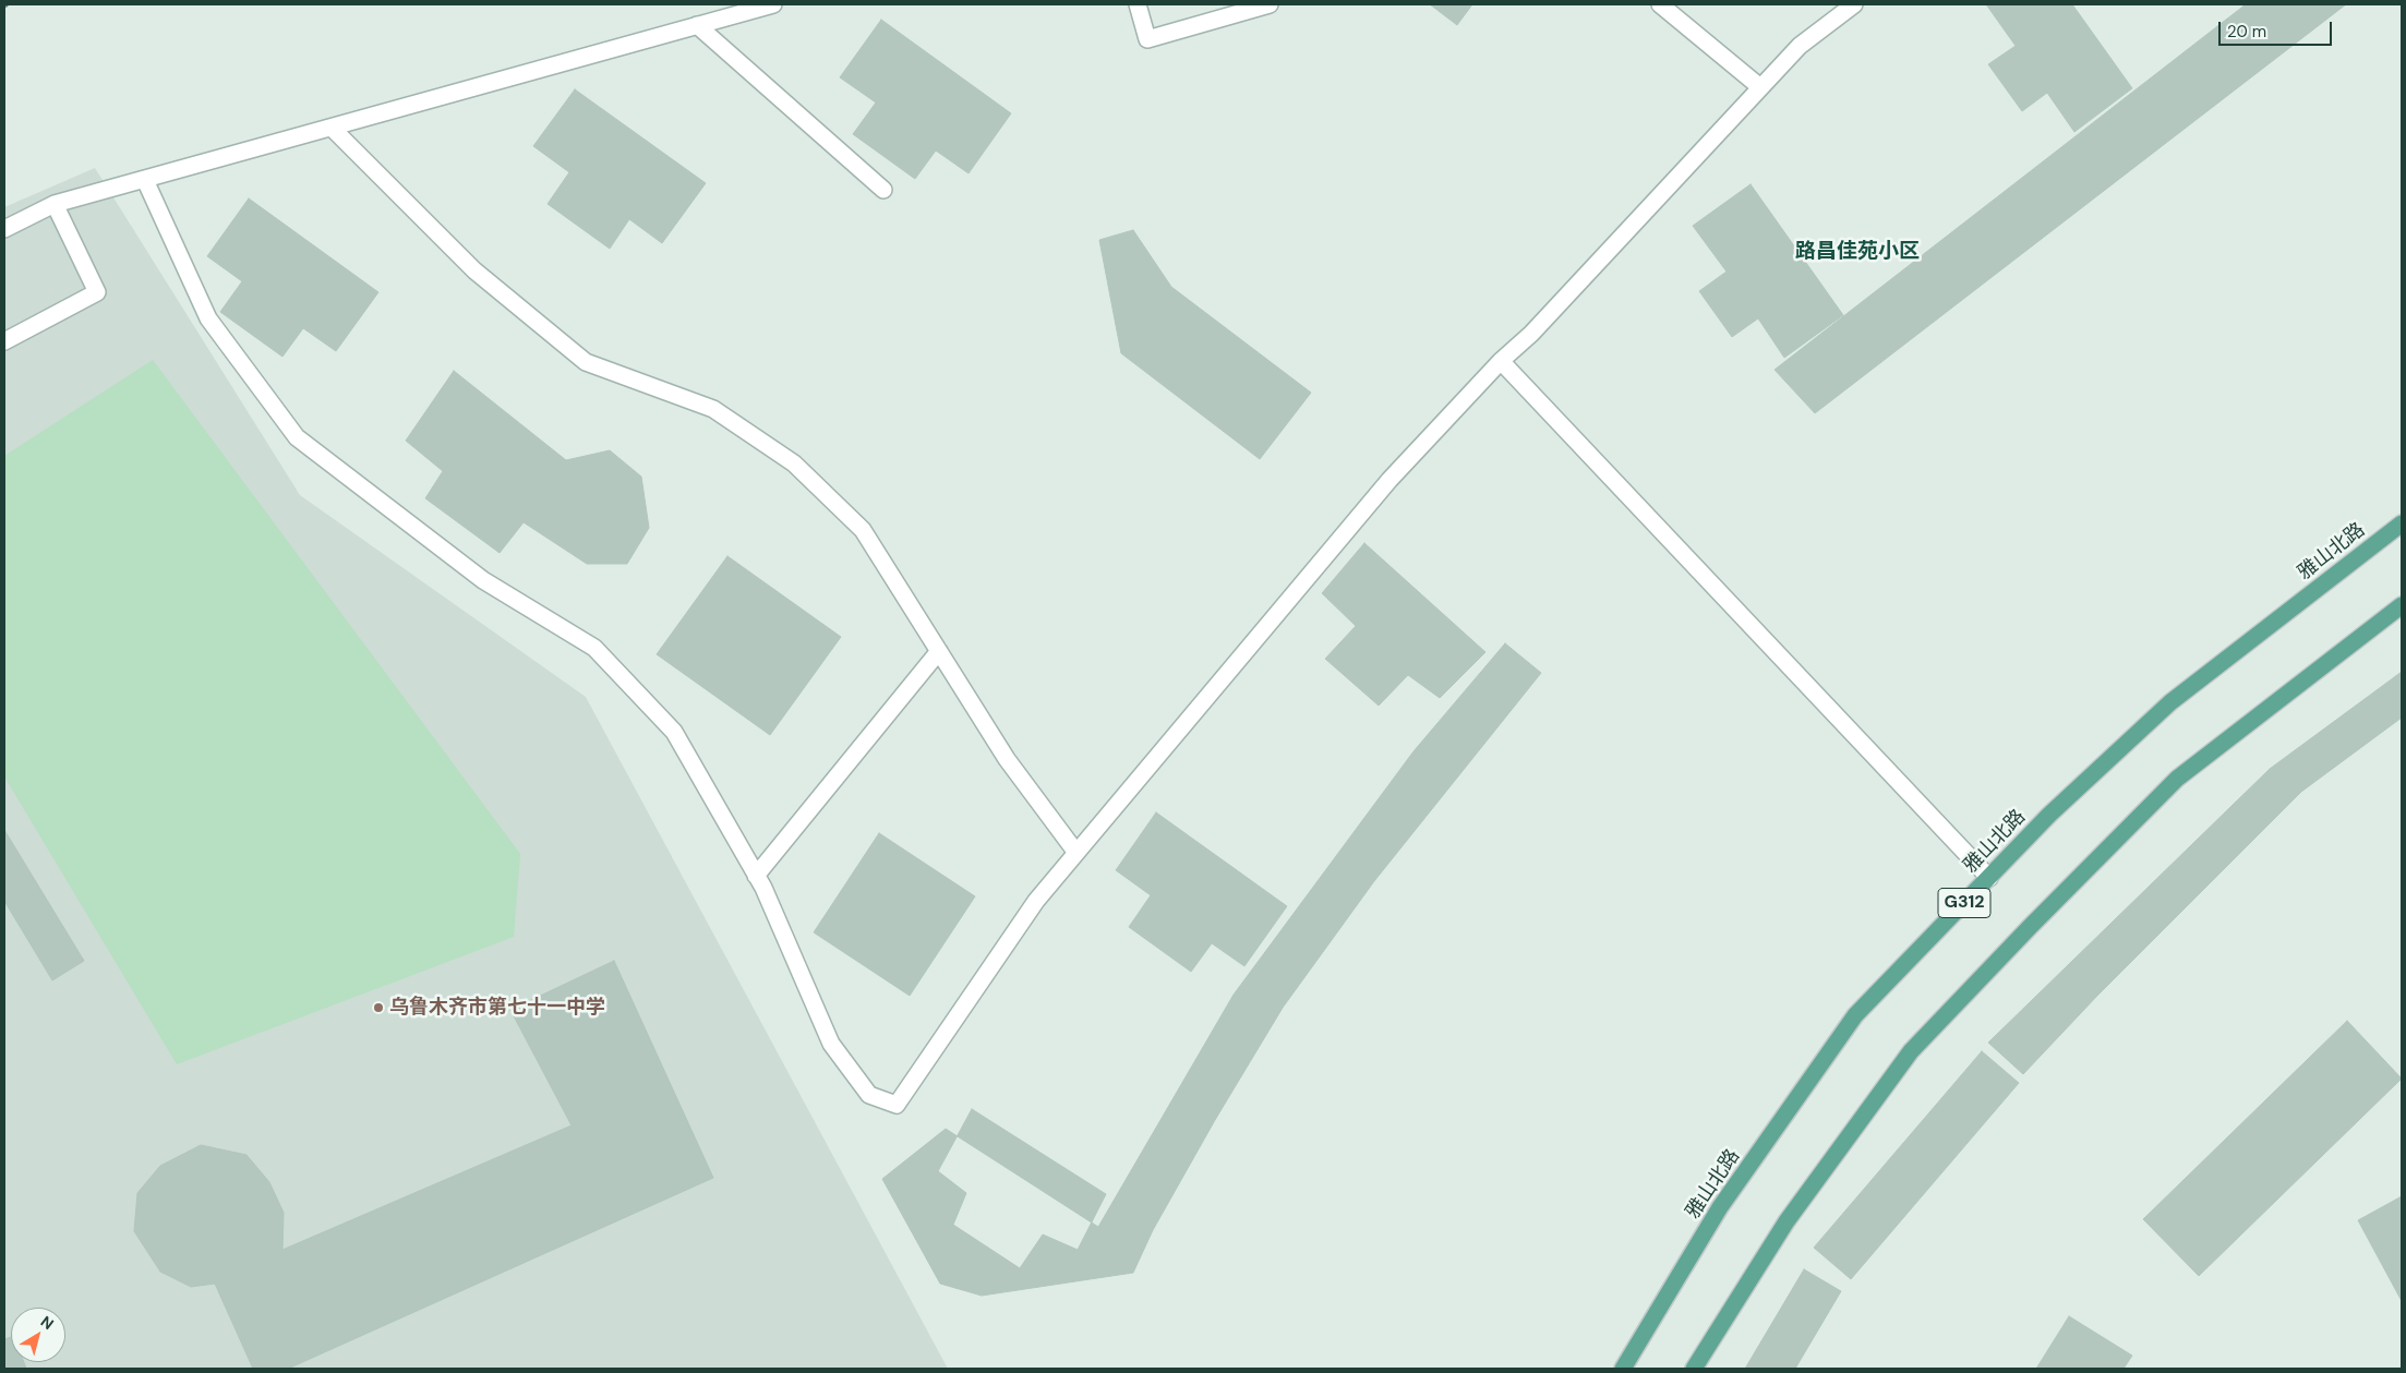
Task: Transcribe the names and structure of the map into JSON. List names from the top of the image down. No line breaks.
{"streets":{"main road":["雅山北路","G312"]},"districts":["路昌佳苑小区"],"places":["乌鲁木齐市第七十一中学"],"scale_bar":"20 m","north":"top right"}
